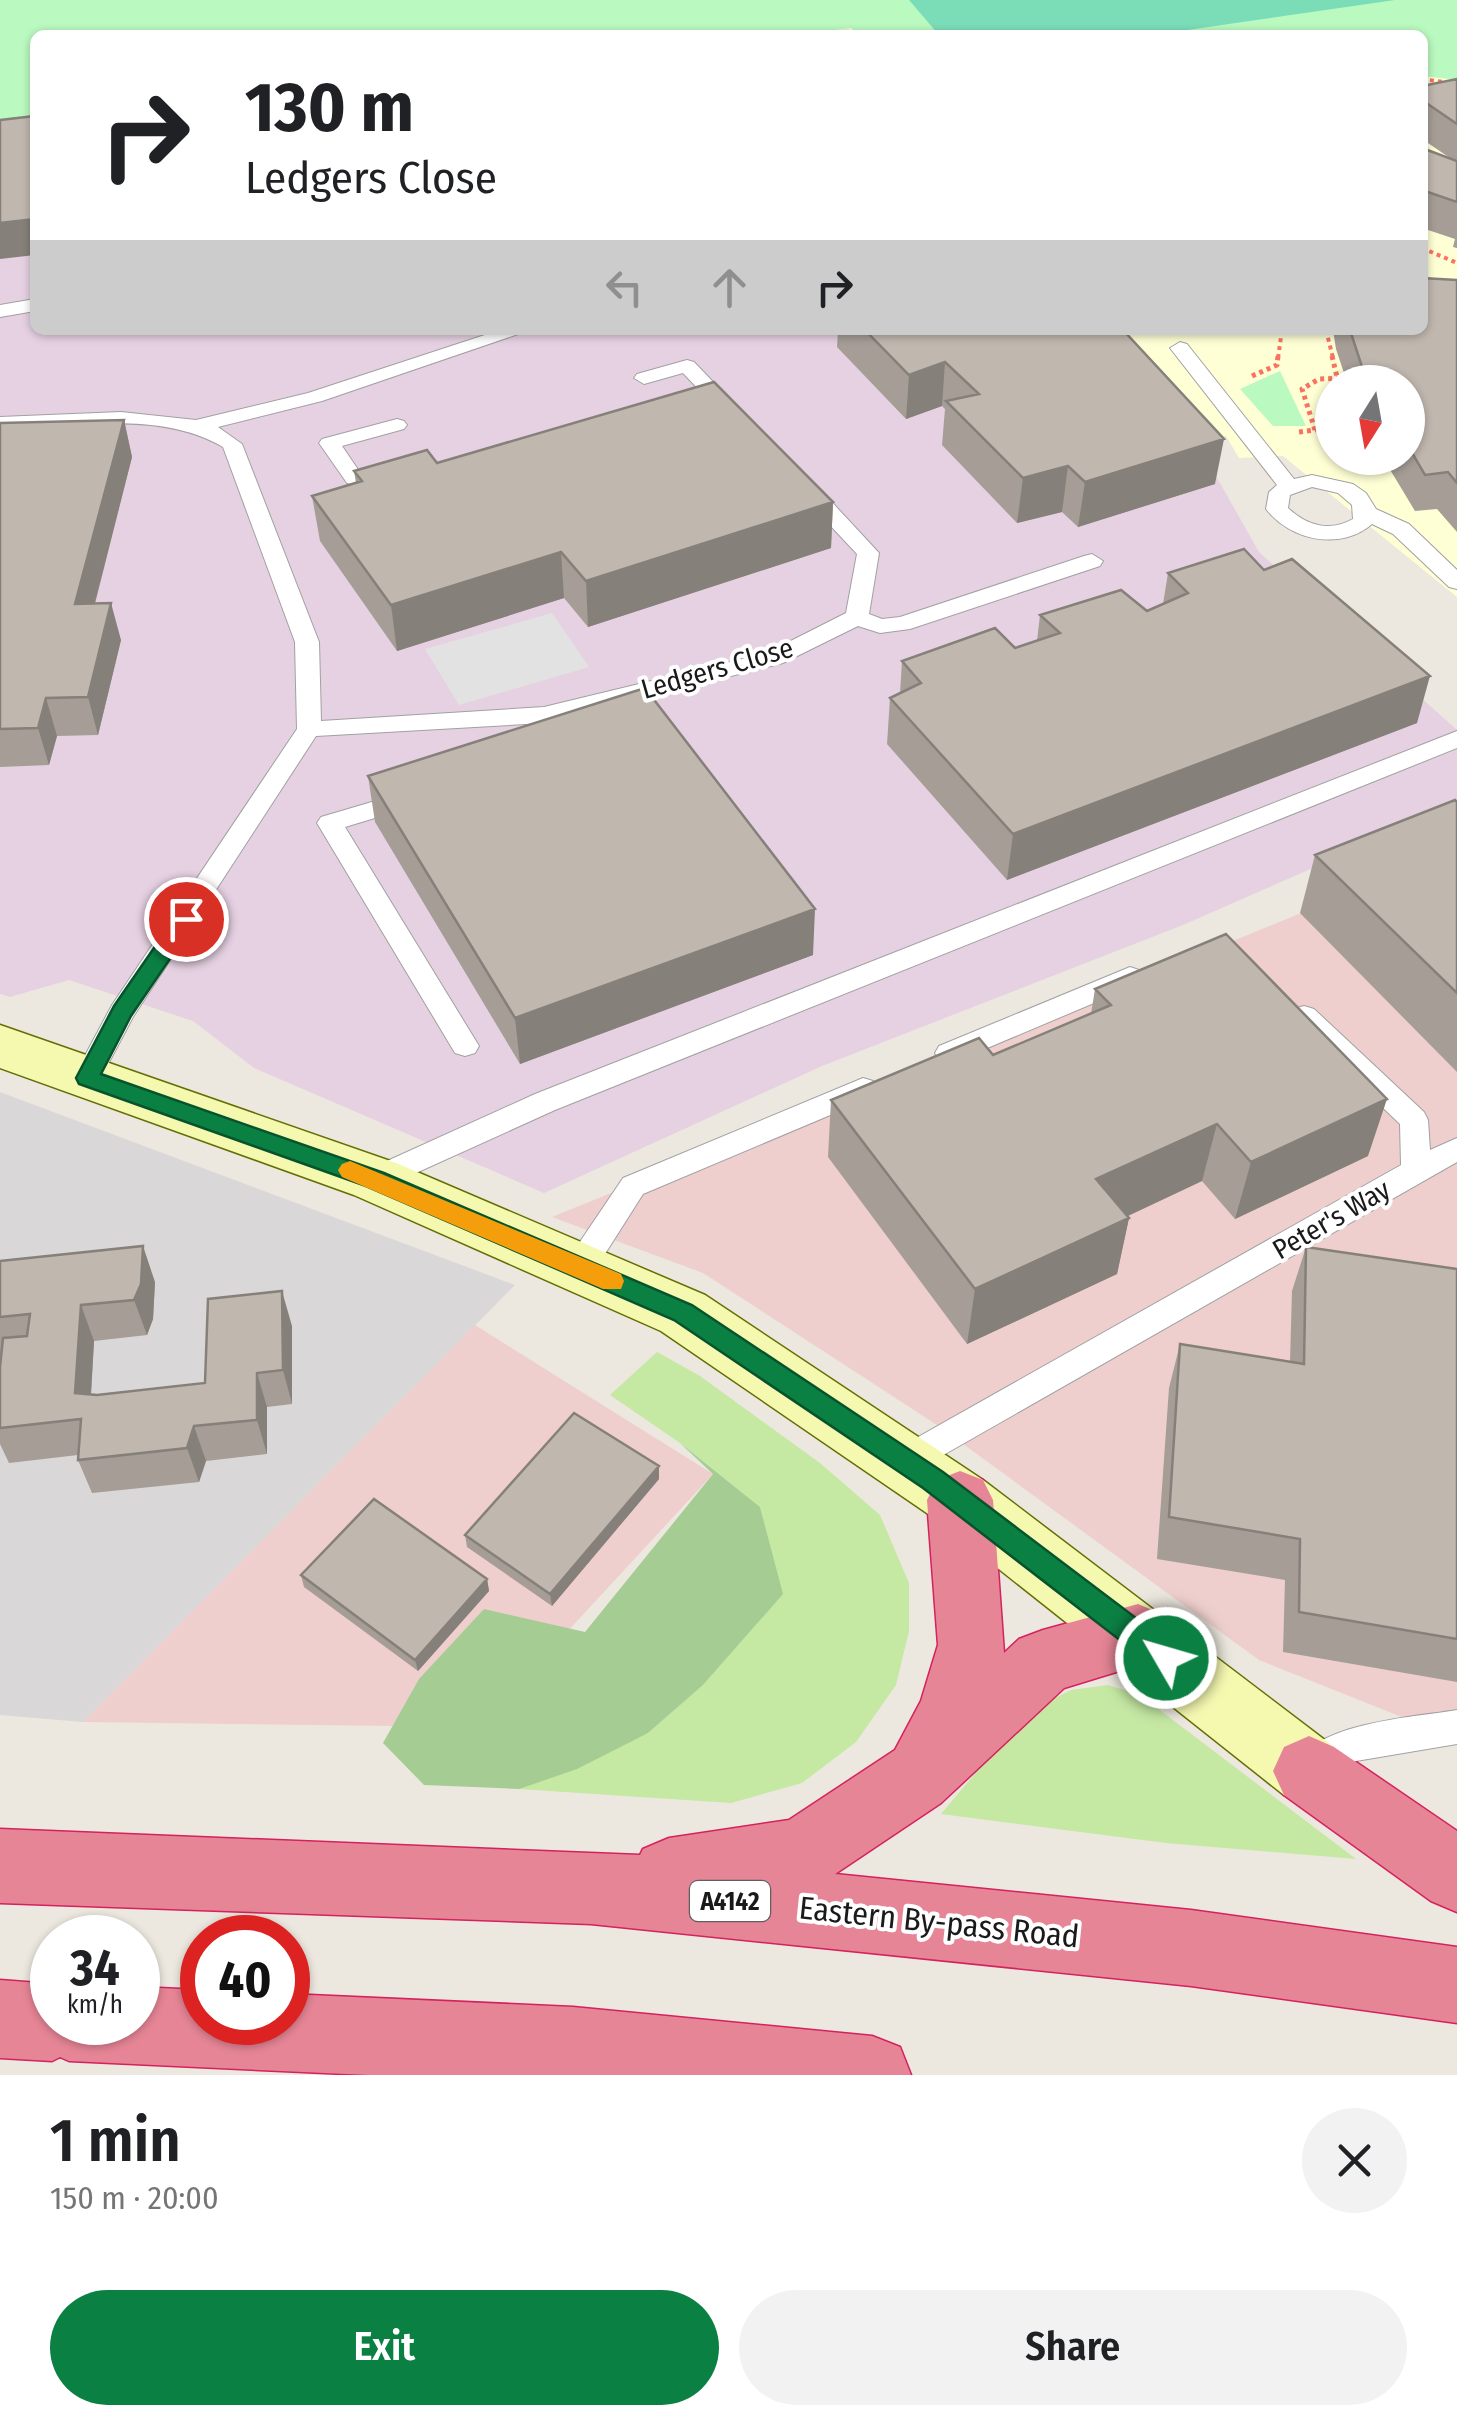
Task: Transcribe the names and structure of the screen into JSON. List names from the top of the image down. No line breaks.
{"streets":{"highway":["A4142","Eastern By-pass Road"],"lane":["Ledgers Close","Peter's Way"]},"north":"bottom","page":{"turn":["130 m","Ledgers Close"],"speed":"34 km/h","limit":"40","heading":["1 min","150 m · 20:00"],"buttons":["Exit","Share"]}}
